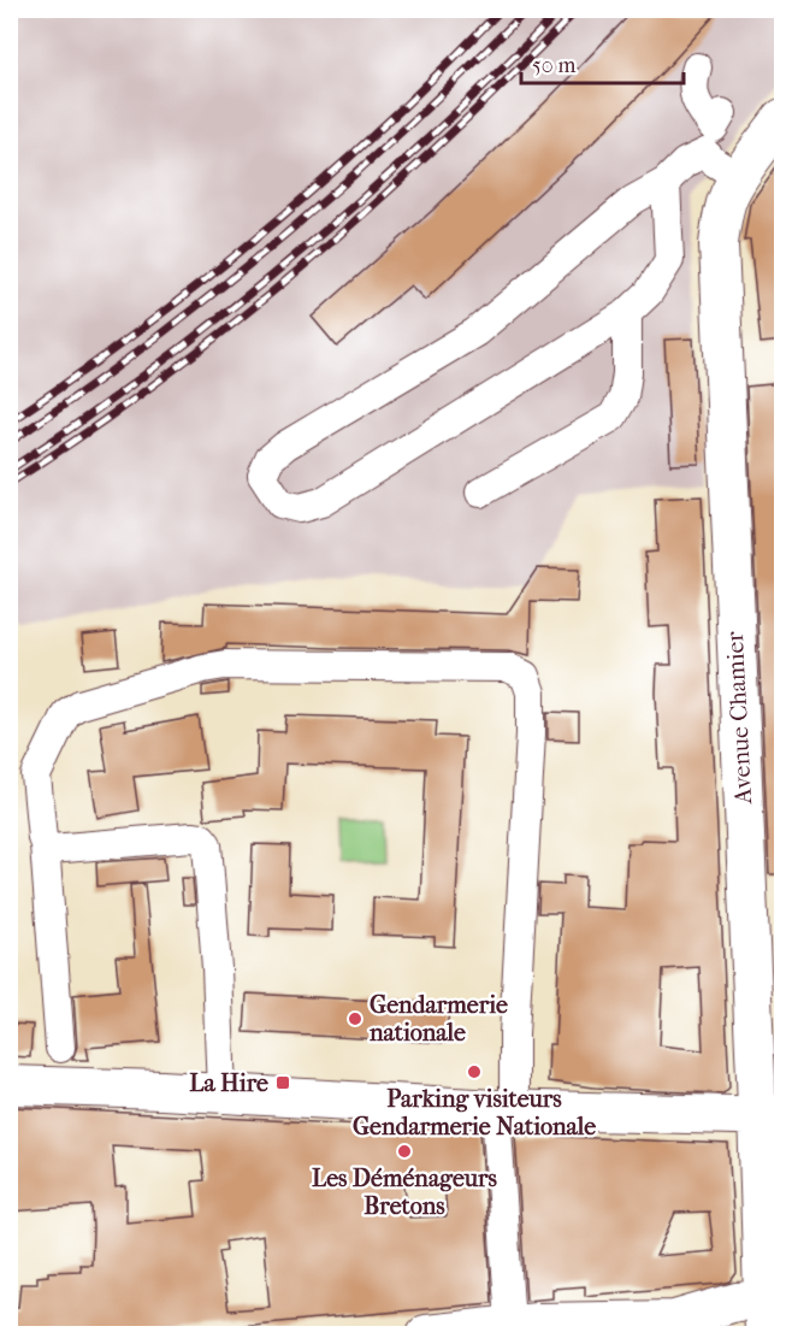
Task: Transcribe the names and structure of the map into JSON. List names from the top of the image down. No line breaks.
{"streets":{"main road":["Avenue Chamier"]},"places":{"other":["Gendarmerie nationale","Parking visiteurs Gendarmerie Nationale","Les Déménageurs Bretons"],"transit":["La Hire"]},"scale_bar":"50 m"}
